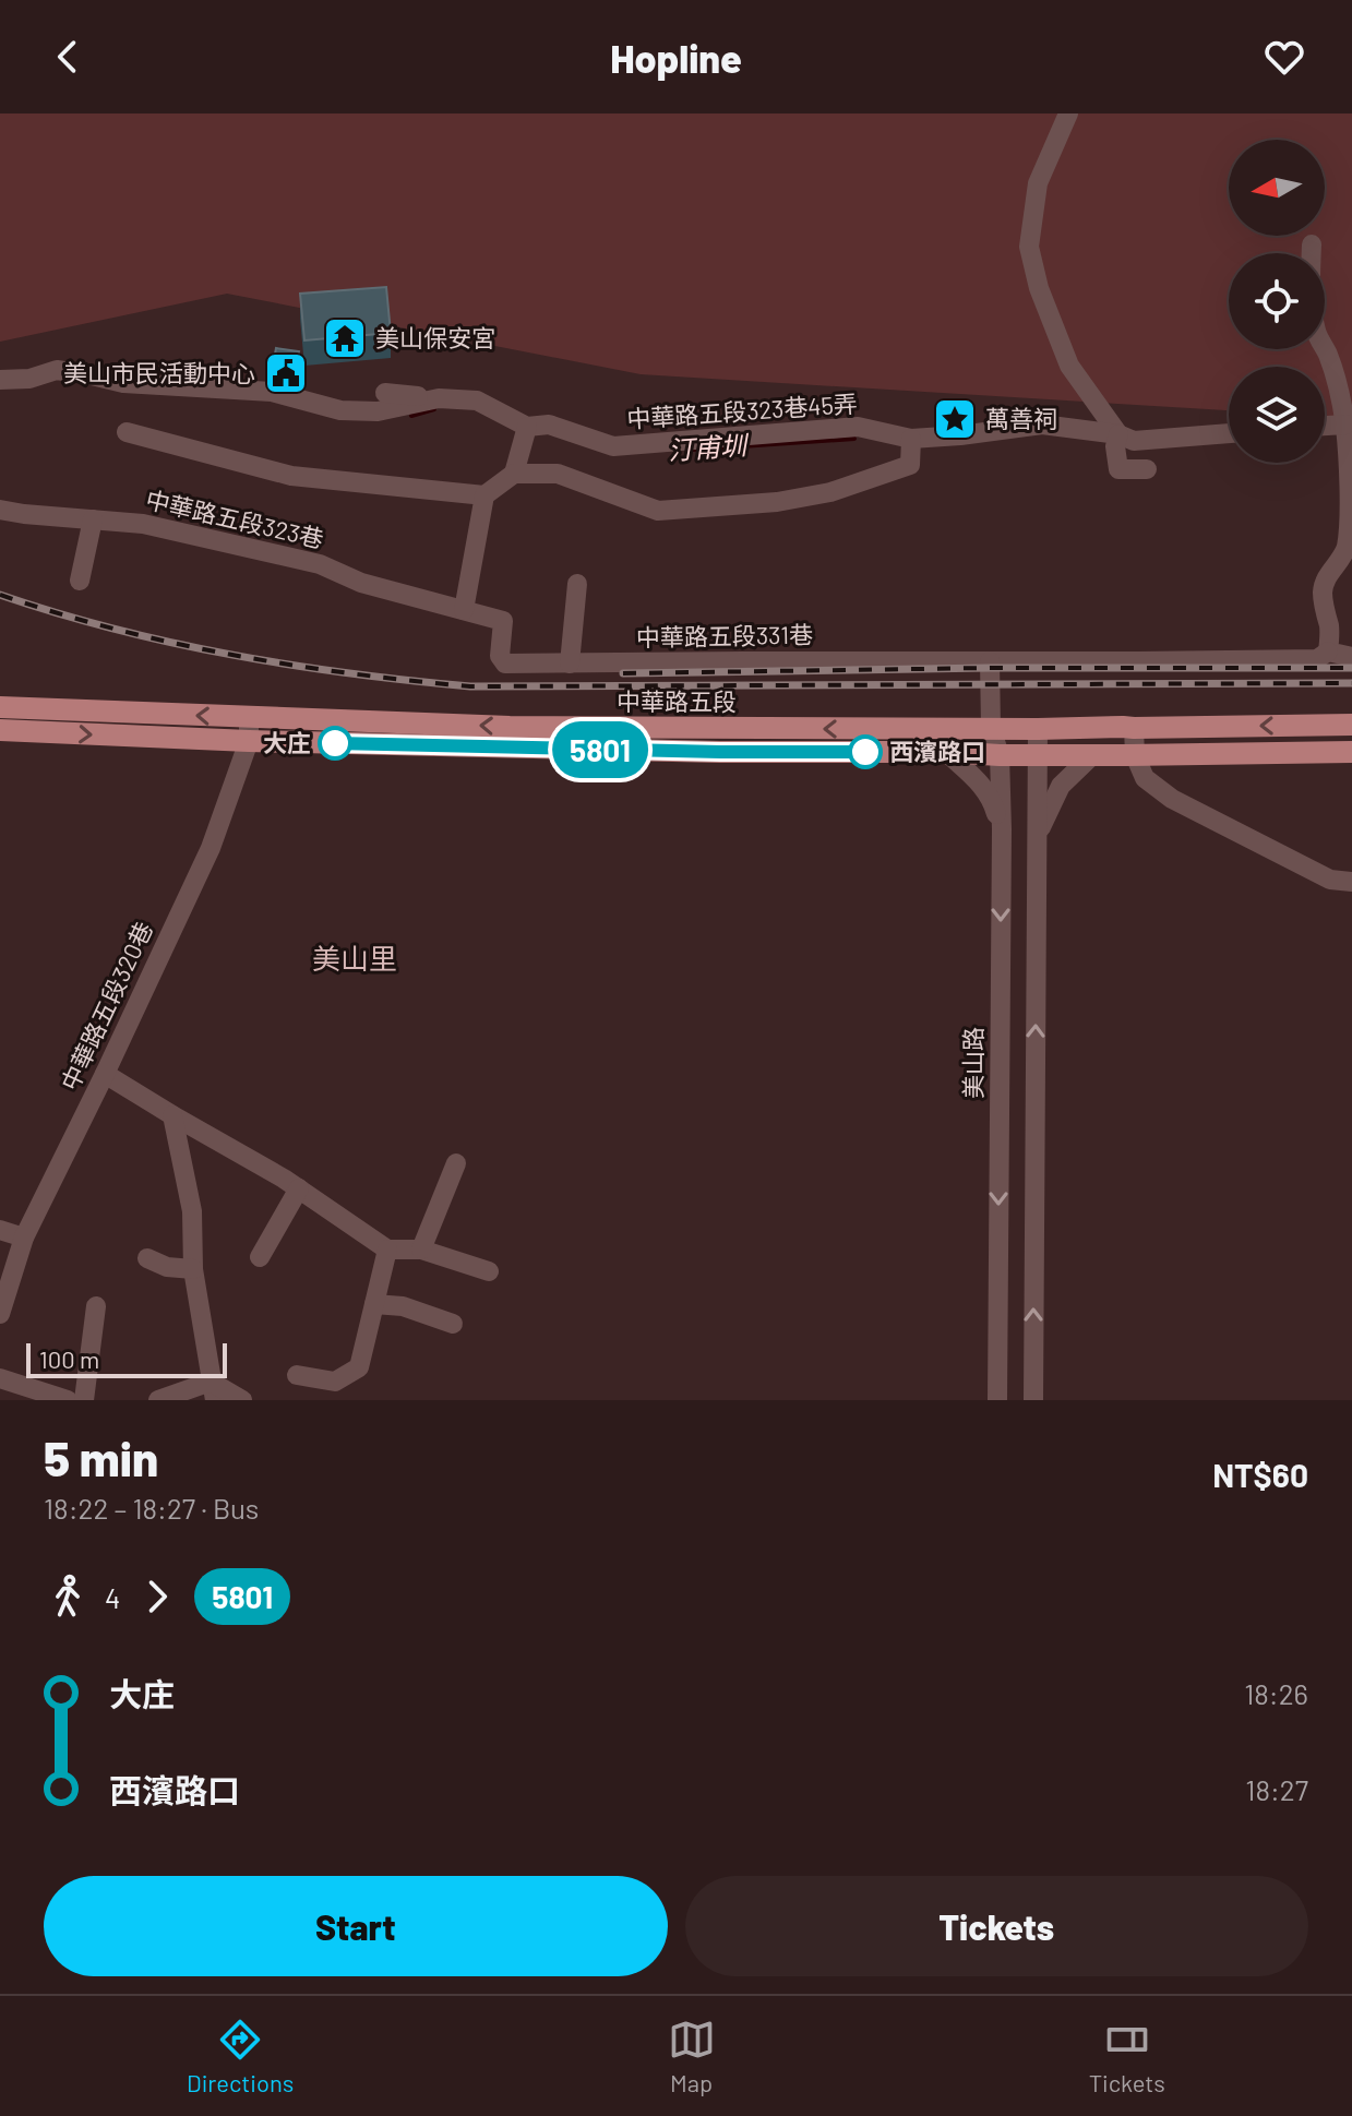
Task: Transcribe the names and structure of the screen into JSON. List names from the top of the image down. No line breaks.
{"streets":{"main road":["中華路五段"],"street":["中華路五段323巷45弄","中華路五段323巷","中華路五段331巷","中華路五段320巷","美山路"]},"crossings":[["中華路五段323巷","中華路五段331巷"],["中華路五段","中華路五段320巷"],["中華路五段","美山路"]],"districts":["美山里"],"water":["汀甫圳"],"places":{"temple":["美山保安宮"],"public building":["美山市民活動中心"],"place":["萬善祠"],"other":["大庄","西濱路口"]},"lines":["bus line 5801"],"scale_bar":"100 m","north":"left","page":{"header":"Hopline","on_map":"5801","scale":"100 m","heading":["5 min","18:22 – 18:27 · Bus","NT$60"],"legs":["4","5801"],"list":[{"name":"大庄","value":"18:26"},{"name":"西濱路口","value":"18:27"}],"buttons":["Start","Tickets"],"tabs":["Directions","Map","Tickets"]}}
